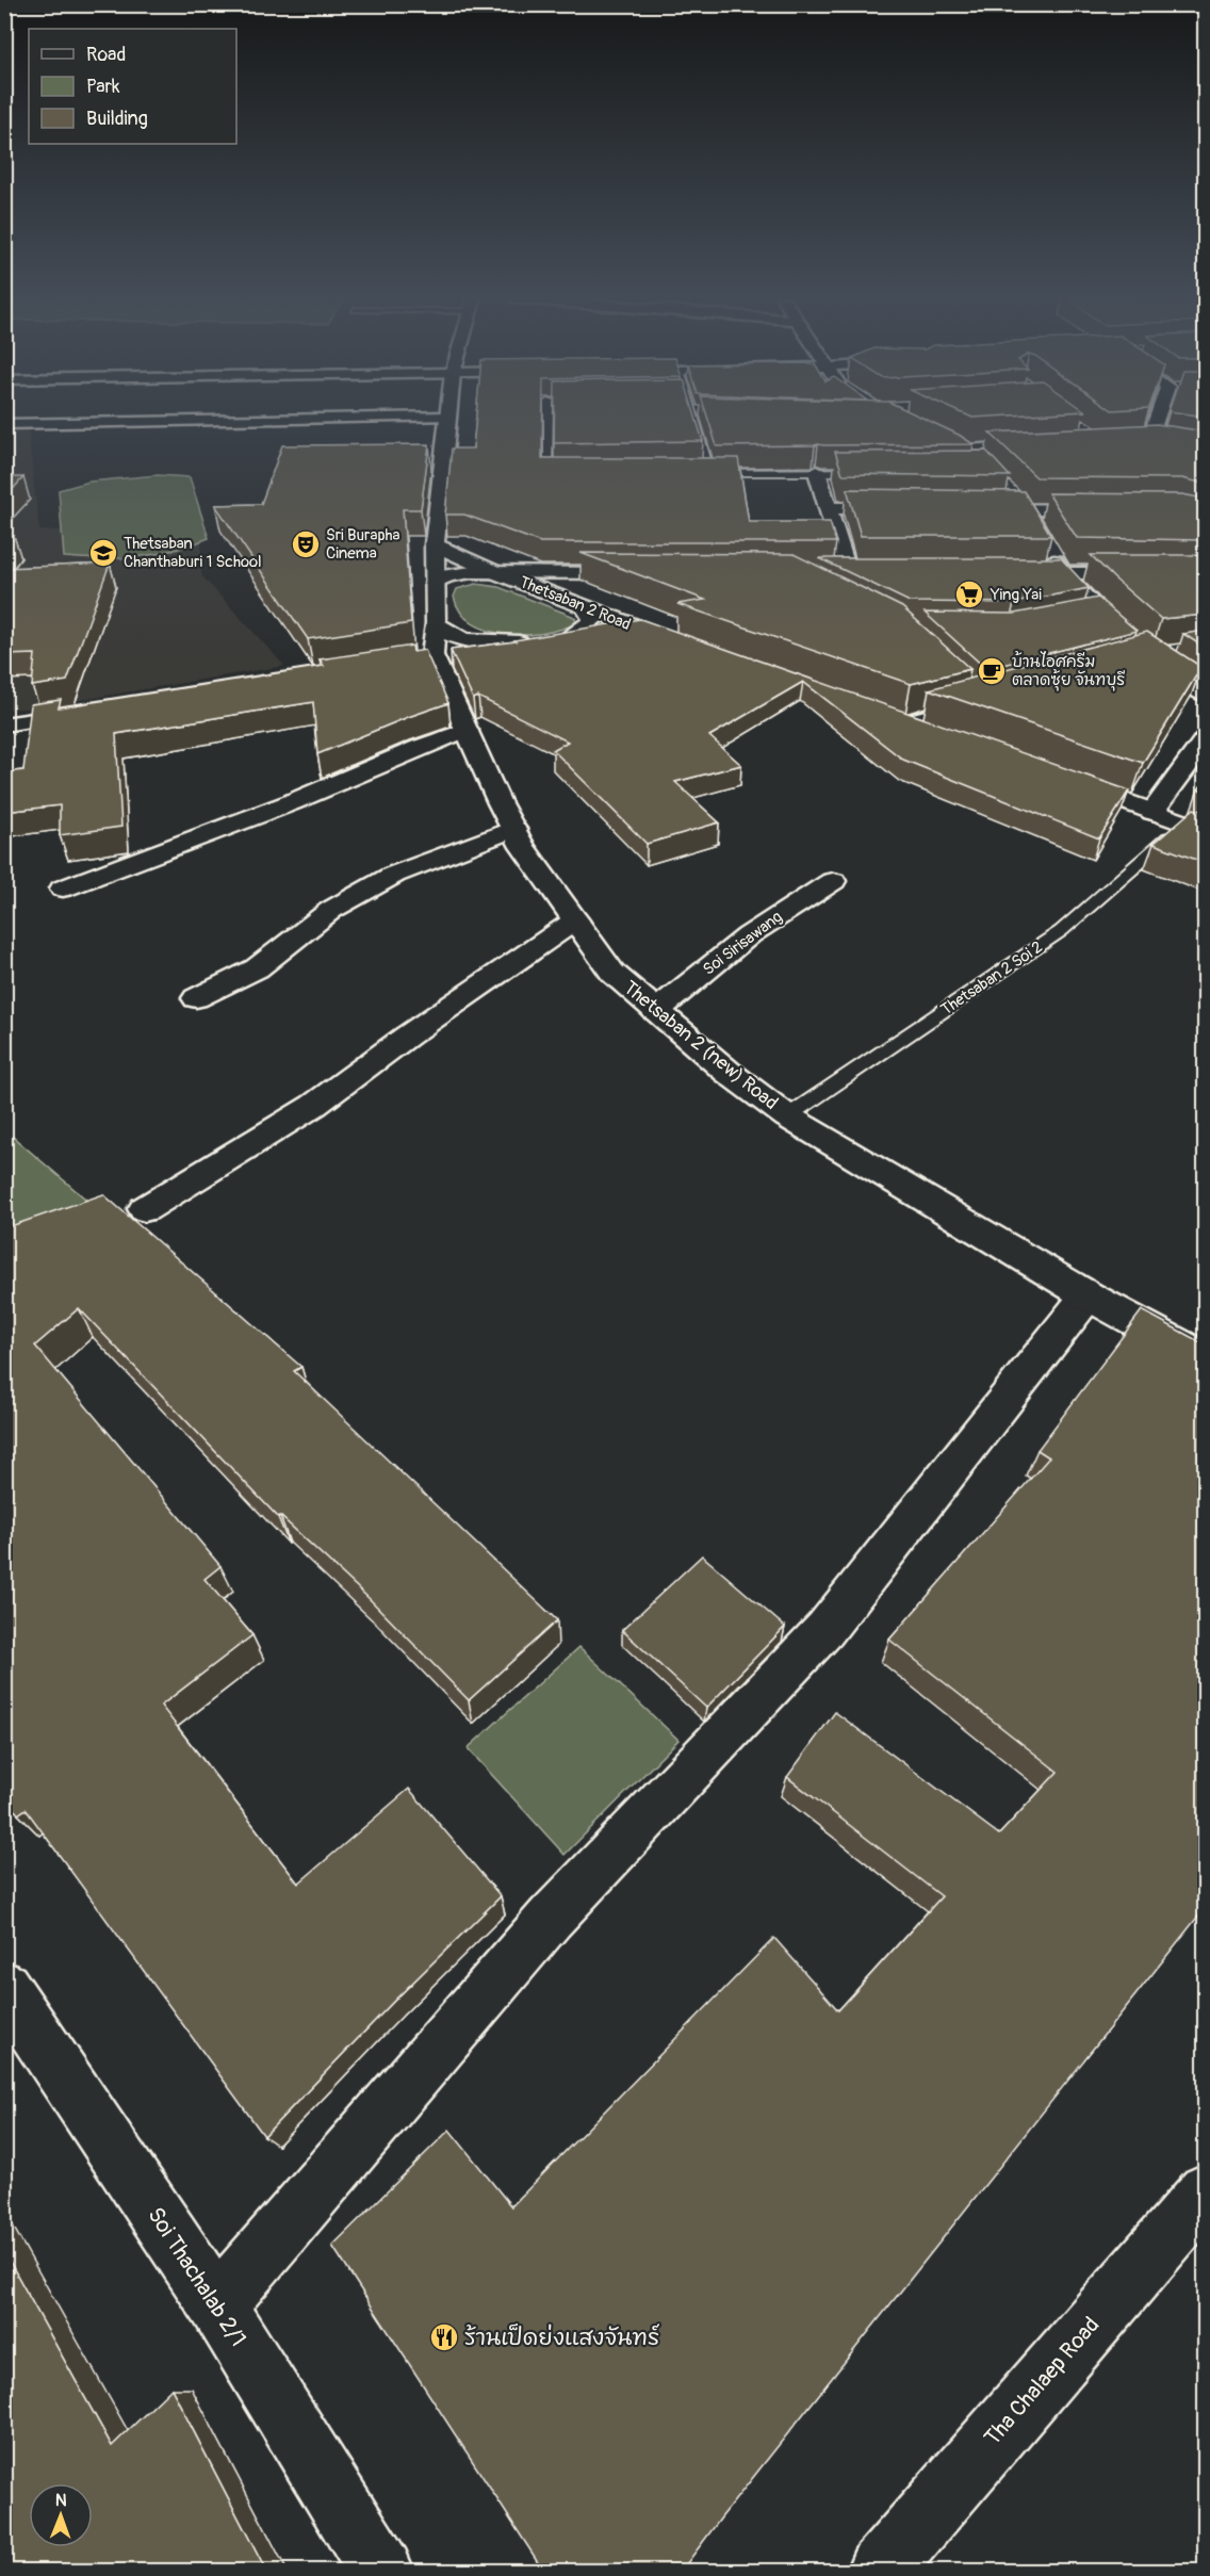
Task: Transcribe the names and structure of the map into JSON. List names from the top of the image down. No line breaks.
{"streets":{"street":["Thetsaban 2 Road","Soi Sirisawang","Thetsaban 2 (new) Road","Soi Thachalab 2/1","Tha Chalaep Road"],"lane":["Thetsaban 2 Soi 2"]},"crossings":[["Soi Sirisawang","Thetsaban 2 (new) Road"],["Thetsaban 2 Soi 2","Thetsaban 2 (new) Road"]],"places":{"theatre":["Sri Burapha Cinema"],"school or university":["Thetsaban Chanthaburi 1 School"],"supermarket":["Ying Yai"],"cafe":["บ้านไอศครีม ตลาดซุ้ย จันทบุรี"],"restaurant":["ร้านเป็ดย่งแสงจันทร์"]},"legend":["Road","Park","Building"],"north":"top"}
